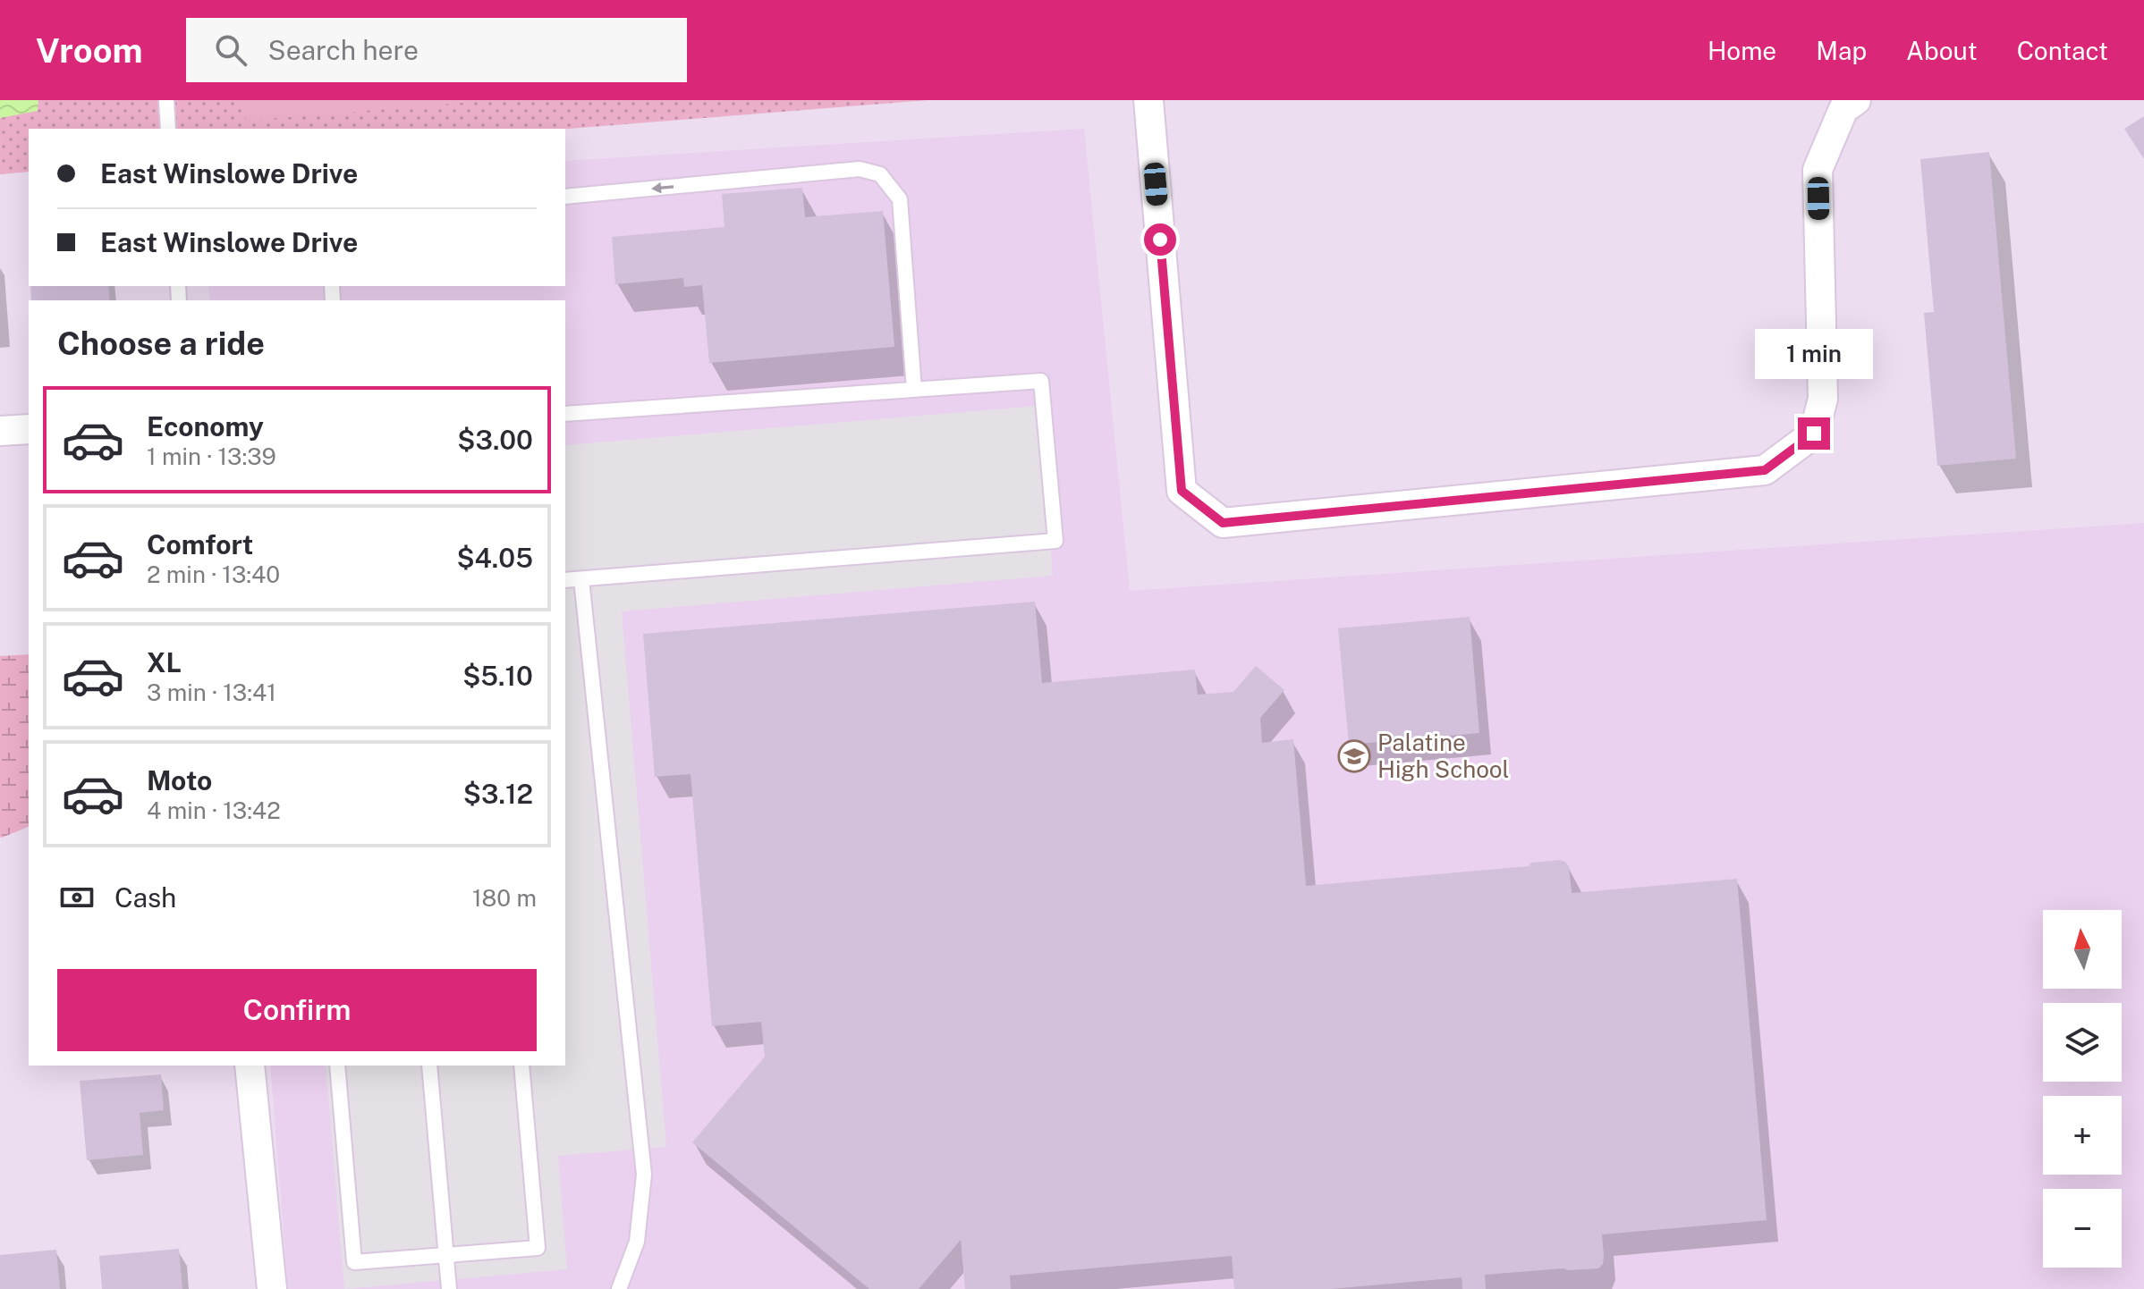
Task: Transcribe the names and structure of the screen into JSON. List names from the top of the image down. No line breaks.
{"places":{"school or university":["Palatine High School"]},"north":"top","page":{"header":"Vroom","search":"Search here","nav":["Home","Map","About","Contact"],"banner":["East Winslowe Drive","East Winslowe Drive"],"heading":"Choose a ride","bubble":"1 min","list":[{"name":"Economy","note":"1 min · 13:39","value":"$3.00"},{"name":"Comfort","note":"2 min · 13:40","value":"$4.05"},{"name":"XL","note":"3 min · 13:41","value":"$5.10"},{"name":"Moto","note":"4 min · 13:42","value":"$3.12"}],"pay":["Cash","180 m"],"map_buttons":["+","−"],"buttons":"Confirm"}}
